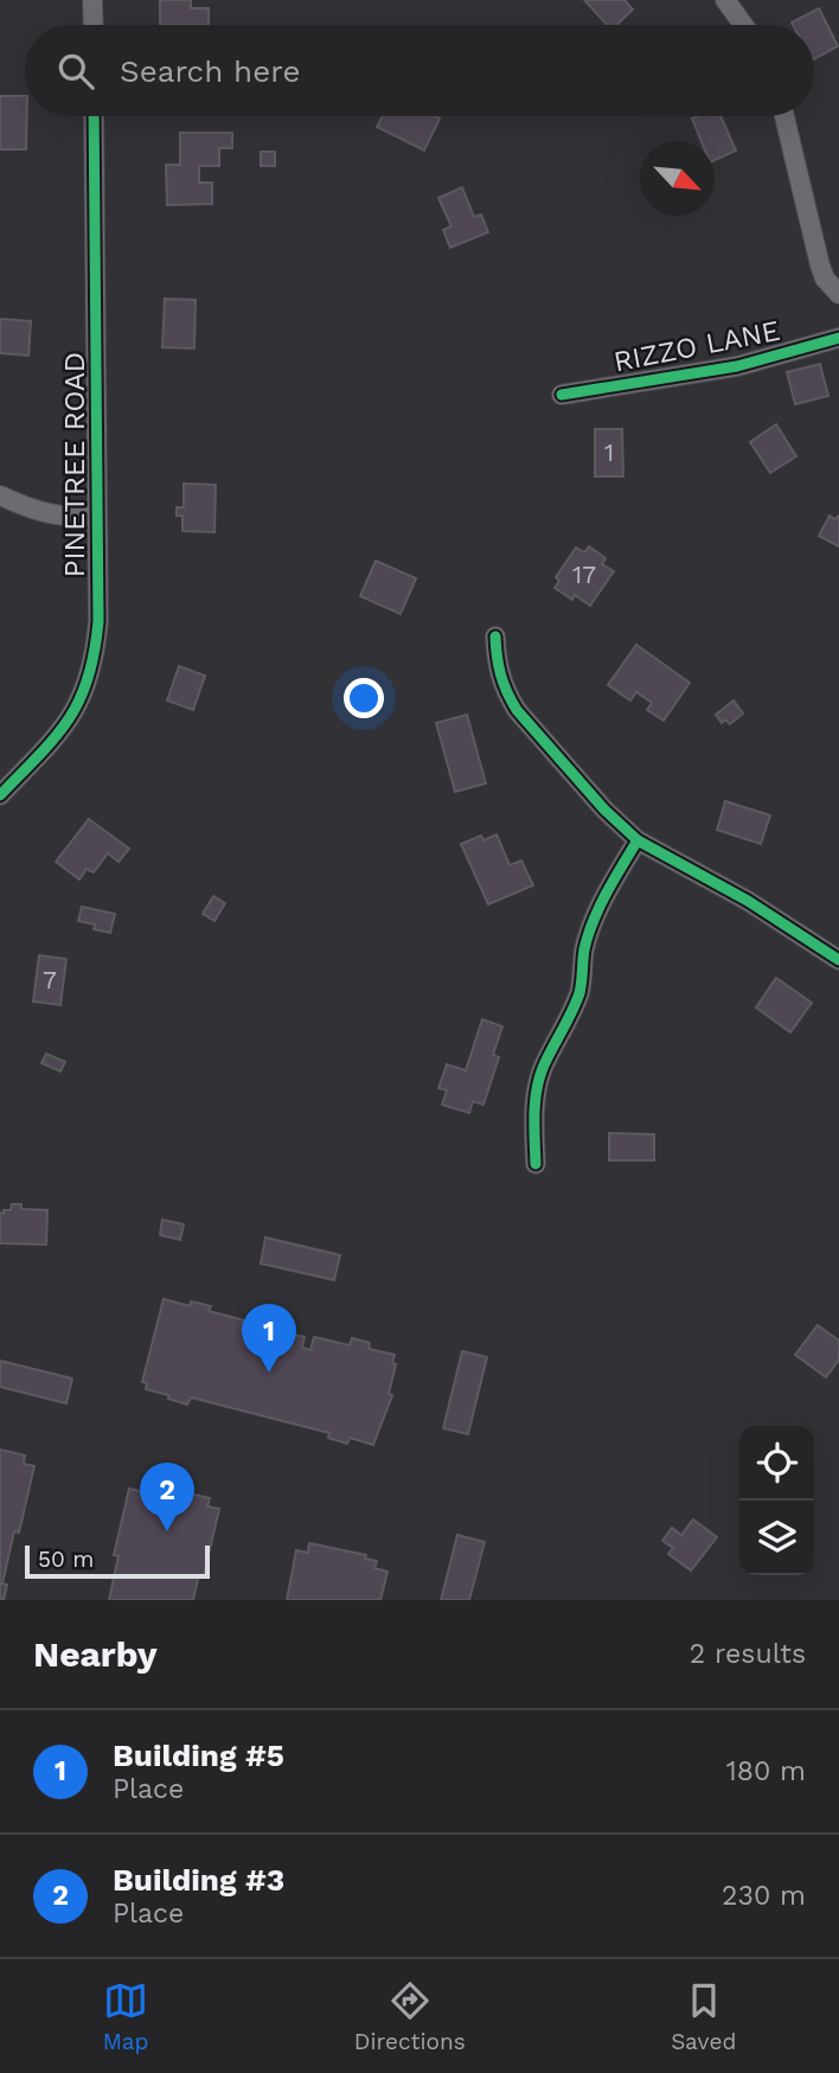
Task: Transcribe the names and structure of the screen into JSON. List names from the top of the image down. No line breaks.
{"streets":{"street":["RIZZO LANE","PINETREE ROAD"]},"house_numbers":["1","17","7"],"scale_bar":"50 m","north":"bottom right","page":{"search":"Search here","pins":["1","2"],"scale":"50 m","heading":["Nearby","2 results"],"list":[{"mark":"1","name":"Building #5","note":"Place","value":"180 m"},{"mark":"2","name":"Building #3","note":"Place","value":"230 m"}],"nav":["Map","Directions","Saved"]}}
